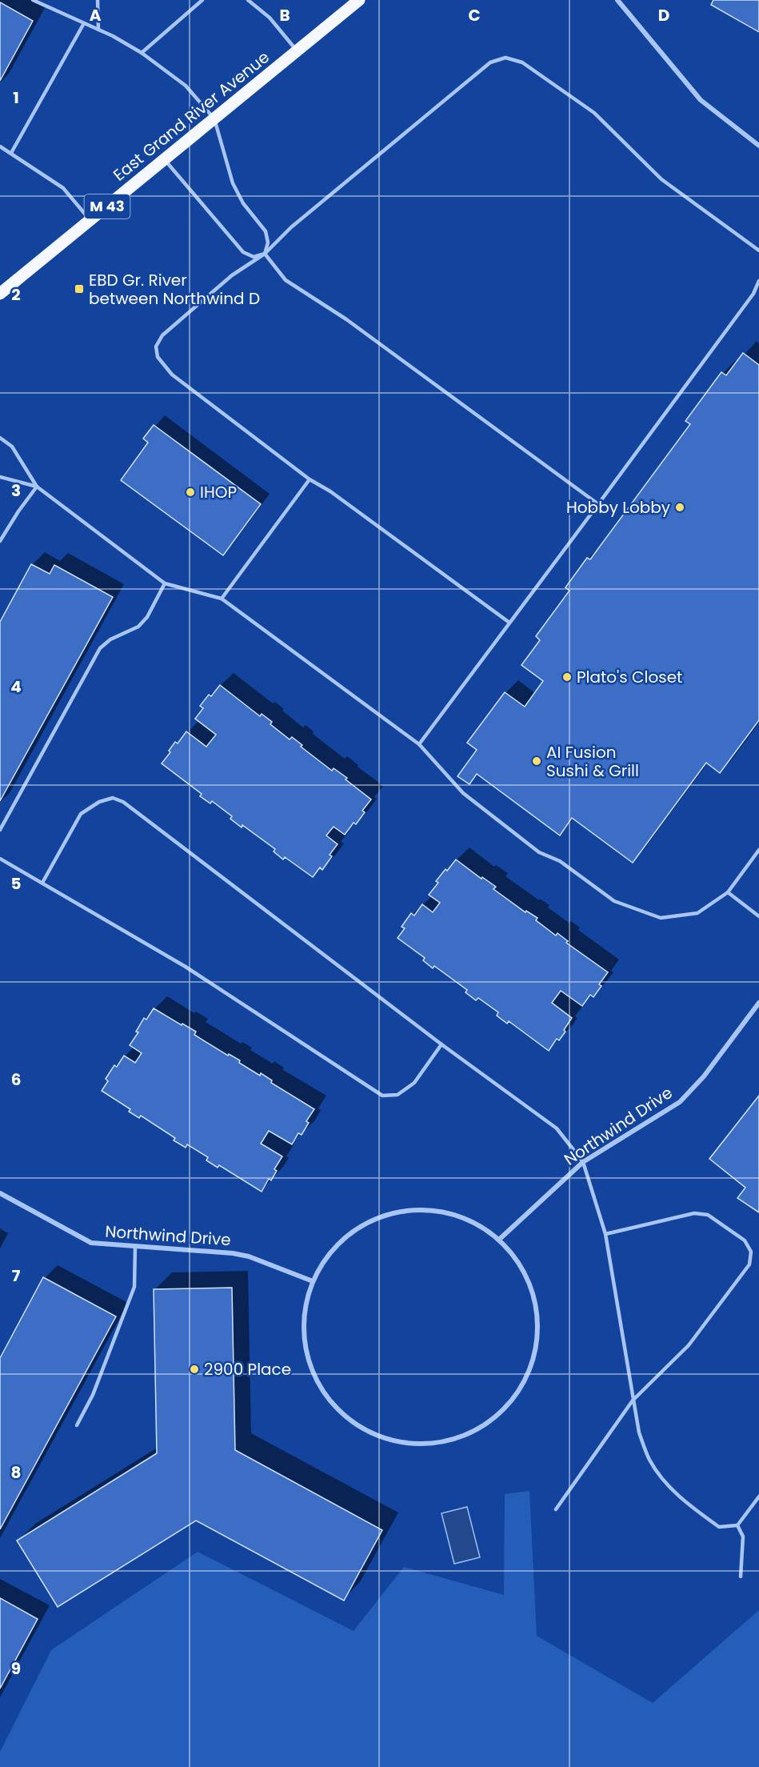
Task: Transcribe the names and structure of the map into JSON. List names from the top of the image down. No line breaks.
{"streets":{"main road":["East Grand River Avenue","M 43"],"street":["Northwind Drive"]},"places":{"transit":["EBD Gr. River between Northwind D"],"other":["IHOP","Hobby Lobby","Plato's Closet","AI Fusion Sushi & Grill","2900 Place"]},"grid":{"columns":["A","B","C","D"],"rows":["1","2","3","4","5","6","7","8","9"]}}
